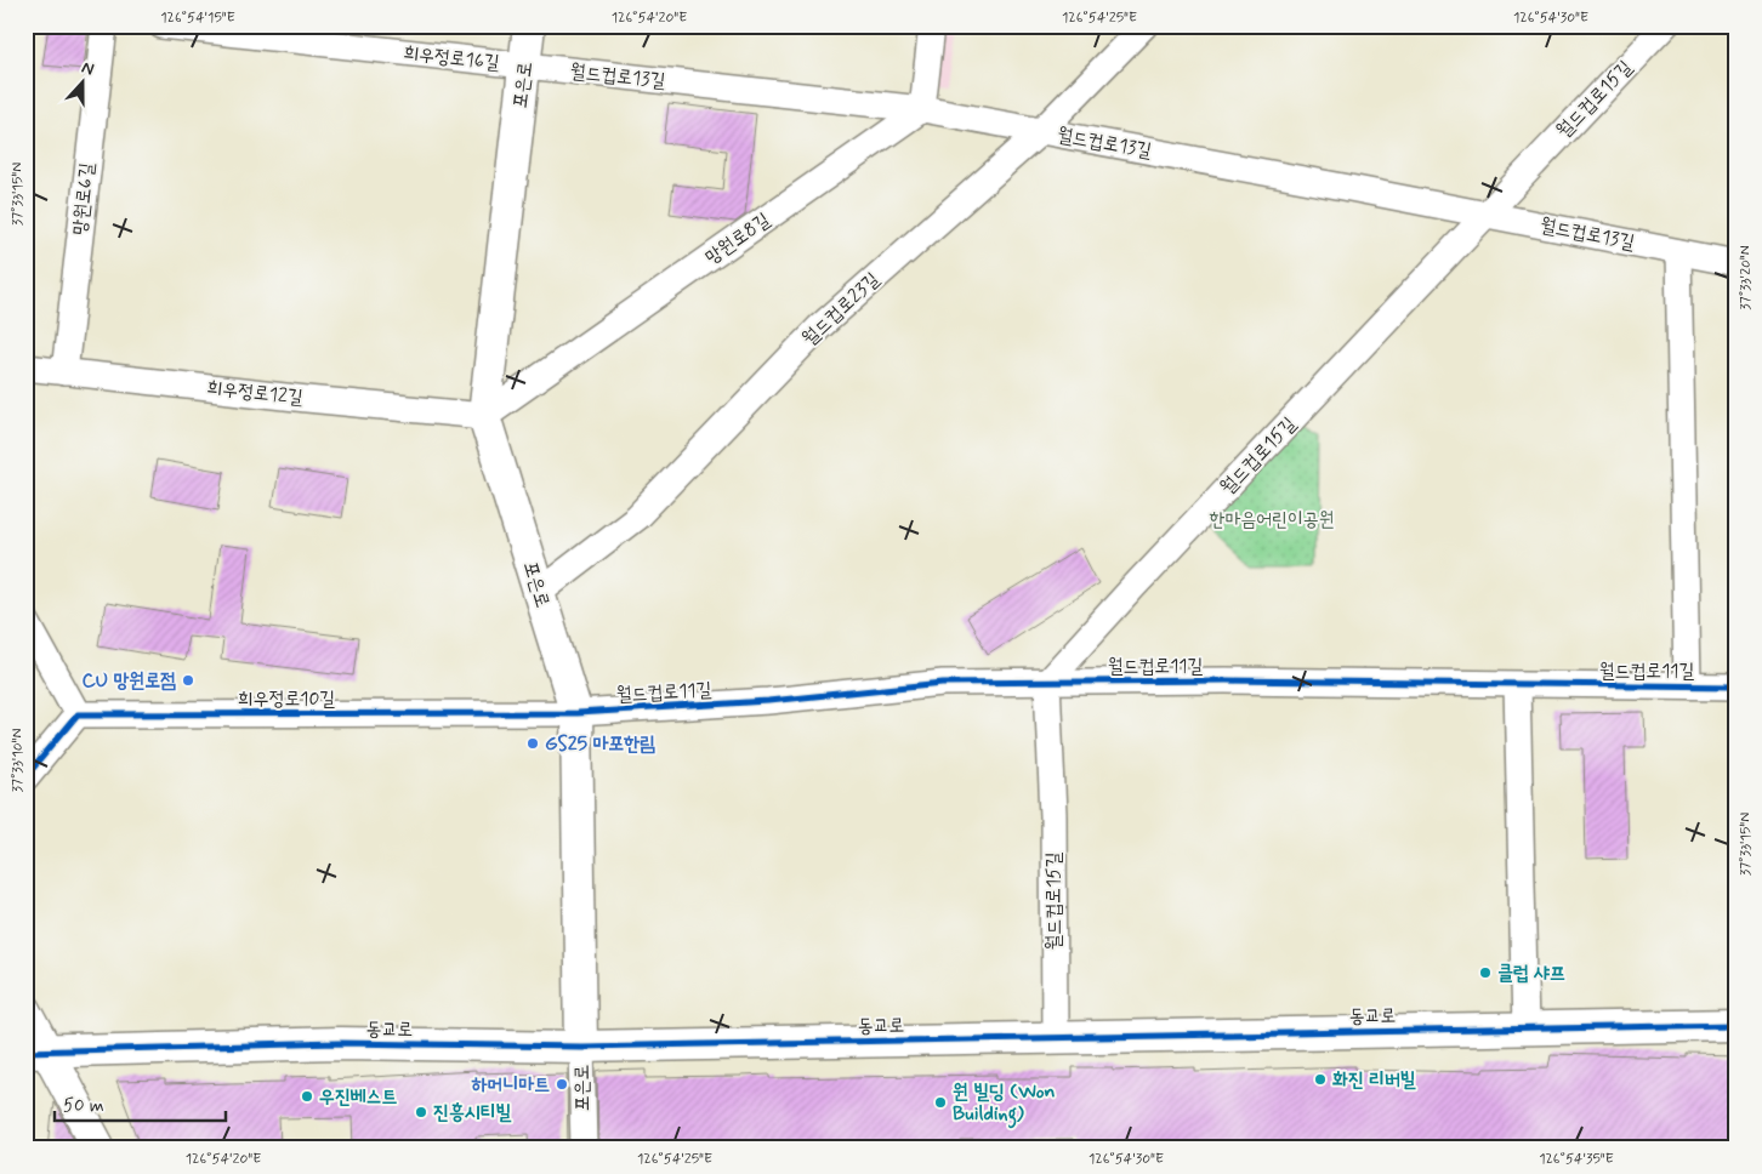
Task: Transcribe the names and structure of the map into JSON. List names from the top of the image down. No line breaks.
{"streets":{"street":["희우정로16길","월드컵로13길","포은로","월드컵로15길","망원로6길","망원로8길","월드컵로23길","희우정로12길","월드컵로11길","희우정로10길","동교로"]},"crossings":[["희우정로16길","월드컵로13길"],["희우정로16길","포은로"],["월드컵로13길","포은로"],["월드컵로13길","월드컵로15길"],["월드컵로13길","망원로8길"],["월드컵로13길","월드컵로23길"],["포은로","망원로8길"],["포은로","월드컵로23길"],["포은로","희우정로12길"],["포은로","월드컵로11길"],["포은로","희우정로10길"],["포은로","동교로"],["월드컵로15길","월드컵로11길"],["월드컵로15길","동교로"],["망원로6길","희우정로12길"],["망원로8길","희우정로12길"],["월드컵로11길","희우정로10길"]],"parks":["한마음어린이공원"],"places":["CU 망원로점","GS25 마포한림","클럽 샤프","화진 리버빌","하머니마트","우진베스트","원 빌딩 (Won Building)","진흥시티빌"],"scale_bar":"50 m","north":"top","coordinates":["126°54'15\"E","126°54'20\"E","126°54'25\"E","126°54'30\"E","37°33'15\"N","37°33'20\"N","37°33'10\"N","126°54'35\"E"]}
